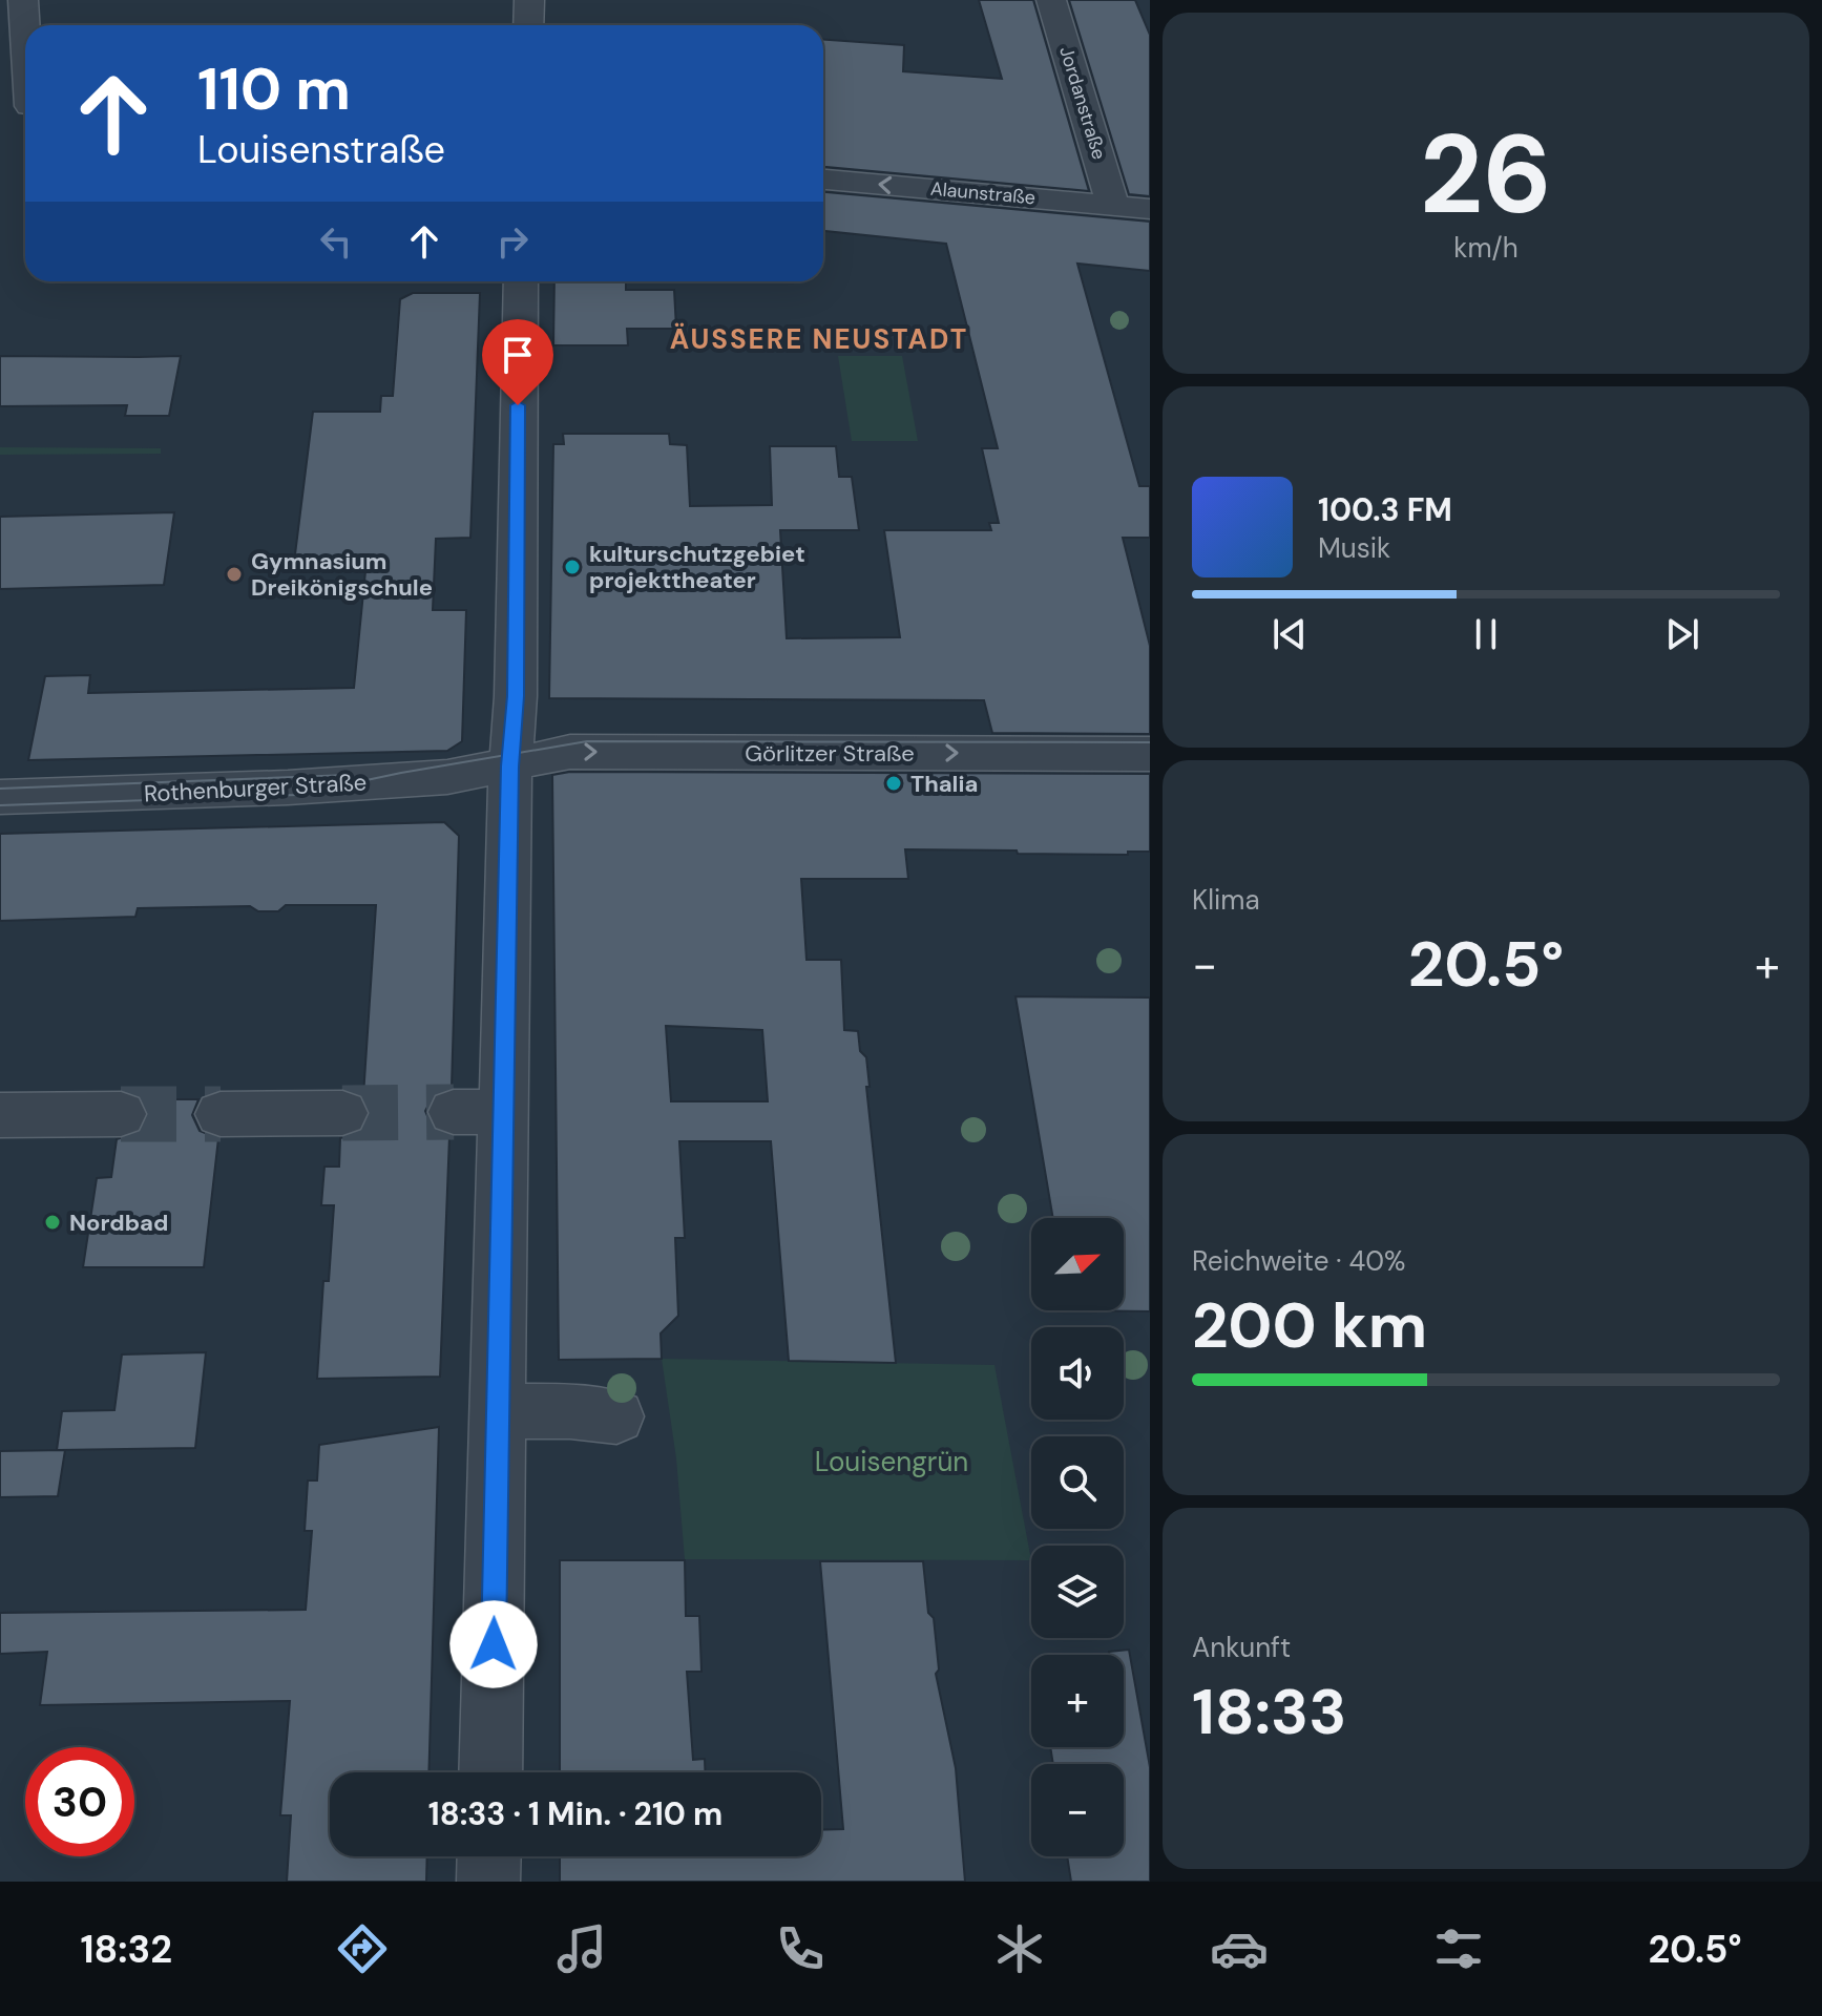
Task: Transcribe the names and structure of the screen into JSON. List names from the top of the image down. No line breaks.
{"streets":{"street":["Jordanstraße","Alaunstraße","Görlitzer Straße","Rothenburger Straße"]},"crossings":[["Jordanstraße","Alaunstraße"],["Görlitzer Straße","Rothenburger Straße"]],"one_way":["Alaunstraße","Görlitzer Straße"],"districts":["ÄUSSERE NEUSTADT"],"parks":["Louisengrün"],"places":["kulturschutzgebiet projekttheater","Gymnasium Dreikönigschule","Thalia","Nordbad"],"north":"top right","page":{"tile":[["26","km/h"],"Klima",["Reichweite · 40%","200 km"],["Ankunft","18:33"]],"turn":["110 m","Louisenstraße"],"song":["100.3 FM","Musik"],"heat":["−","20.5°","+"],"map_buttons":["+","−"],"limit":"30","trip":"18:33 · 1 Min. · 210 m","tabs":["18:32","20.5°"]}}
